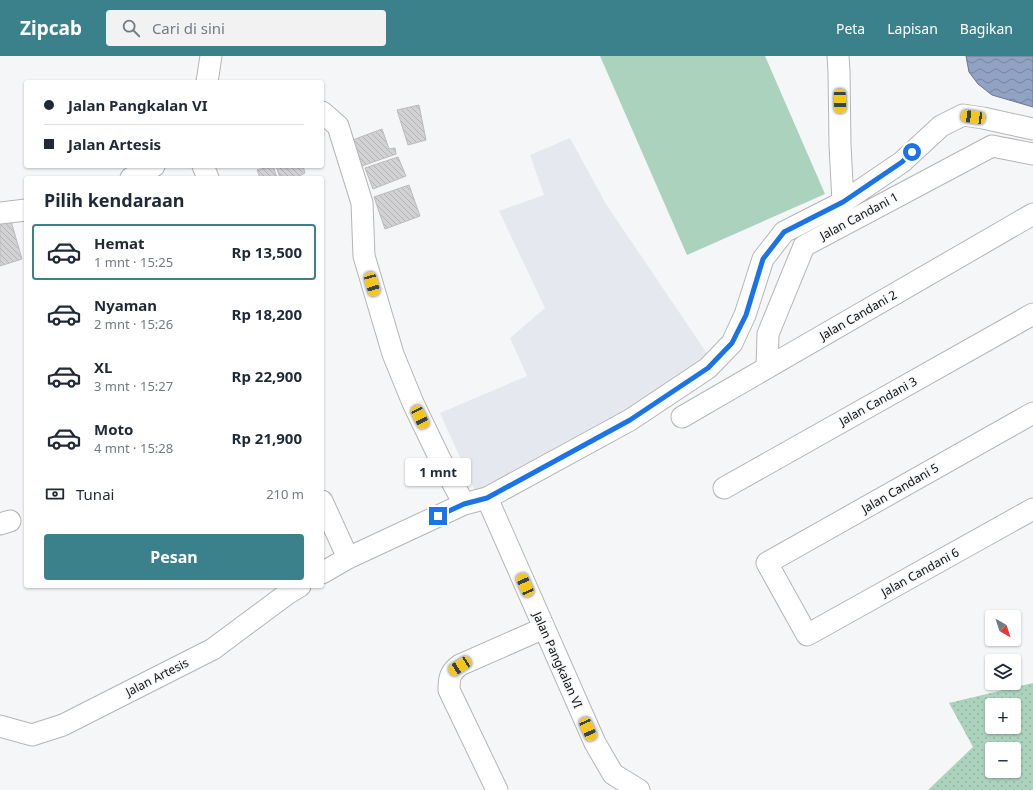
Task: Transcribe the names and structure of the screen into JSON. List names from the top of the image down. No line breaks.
{"streets":{"street":["Jalan Candani 1","Jalan Candani 2","Jalan Candani 3","Jalan Candani 5","Jalan Candani 6","Jalan Pangkalan VI","Jalan Artesis"]},"crossings":[["Jalan Candani 1","Jalan Candani 2"],["Jalan Candani 5","Jalan Candani 6"]],"north":"bottom right","page":{"header":"Zipcab","search":"Cari di sini","nav":["Peta","Lapisan","Bagikan"],"banner":["Jalan Pangkalan VI","Jalan Artesis"],"heading":"Pilih kendaraan","list":[{"name":"Hemat","note":"1 mnt · 15:25","value":"Rp 13,500"},{"name":"Nyaman","note":"2 mnt · 15:26","value":"Rp 18,200"},{"name":"XL","note":"3 mnt · 15:27","value":"Rp 22,900"},{"name":"Moto","note":"4 mnt · 15:28","value":"Rp 21,900"}],"bubble":"1 mnt","pay":["Tunai","210 m"],"buttons":"Pesan","map_buttons":["+","−"]}}
